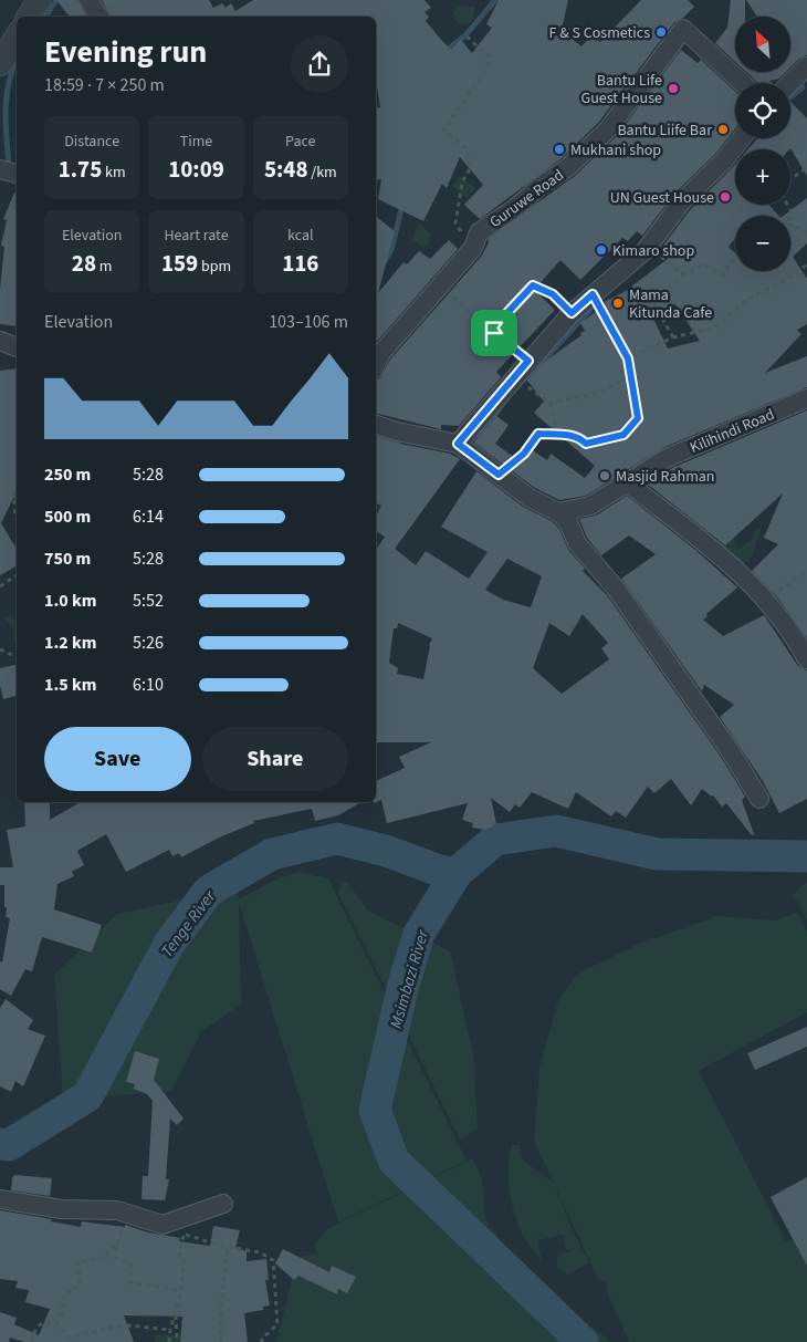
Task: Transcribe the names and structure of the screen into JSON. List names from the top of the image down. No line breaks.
{"streets":{"street":["Guruwe Road","Kilihindi Road"]},"water":["Tenge River","Msimbazi River"],"places":["F & S Cosmetics","Bantu Life Guest House","Bantu Liife Bar","Mukhani shop","UN Guest House","Kimaro shop","Mama Kitunda Cafe","Masjid Rahman"],"north":"top left","page":{"map_buttons":["+","−"],"heading":["Evening run","18:59 · 7 × 250 m"],"stats":[["Distance","1.75 km"],["Time","10:09"],["Pace","5:48 /km"],["Elevation","28 m"],["Heart rate","159 bpm"],["kcal","116"]],"chart":["Elevation","103–106 m"],"list":[{"name":"250 m","note":"5:28"},{"name":"500 m","note":"6:14"},{"name":"750 m","note":"5:28"},{"name":"1.0 km","note":"5:52"},{"name":"1.2 km","note":"5:26"},{"name":"1.5 km","note":"6:10"}],"buttons":["Save","Share"]}}
